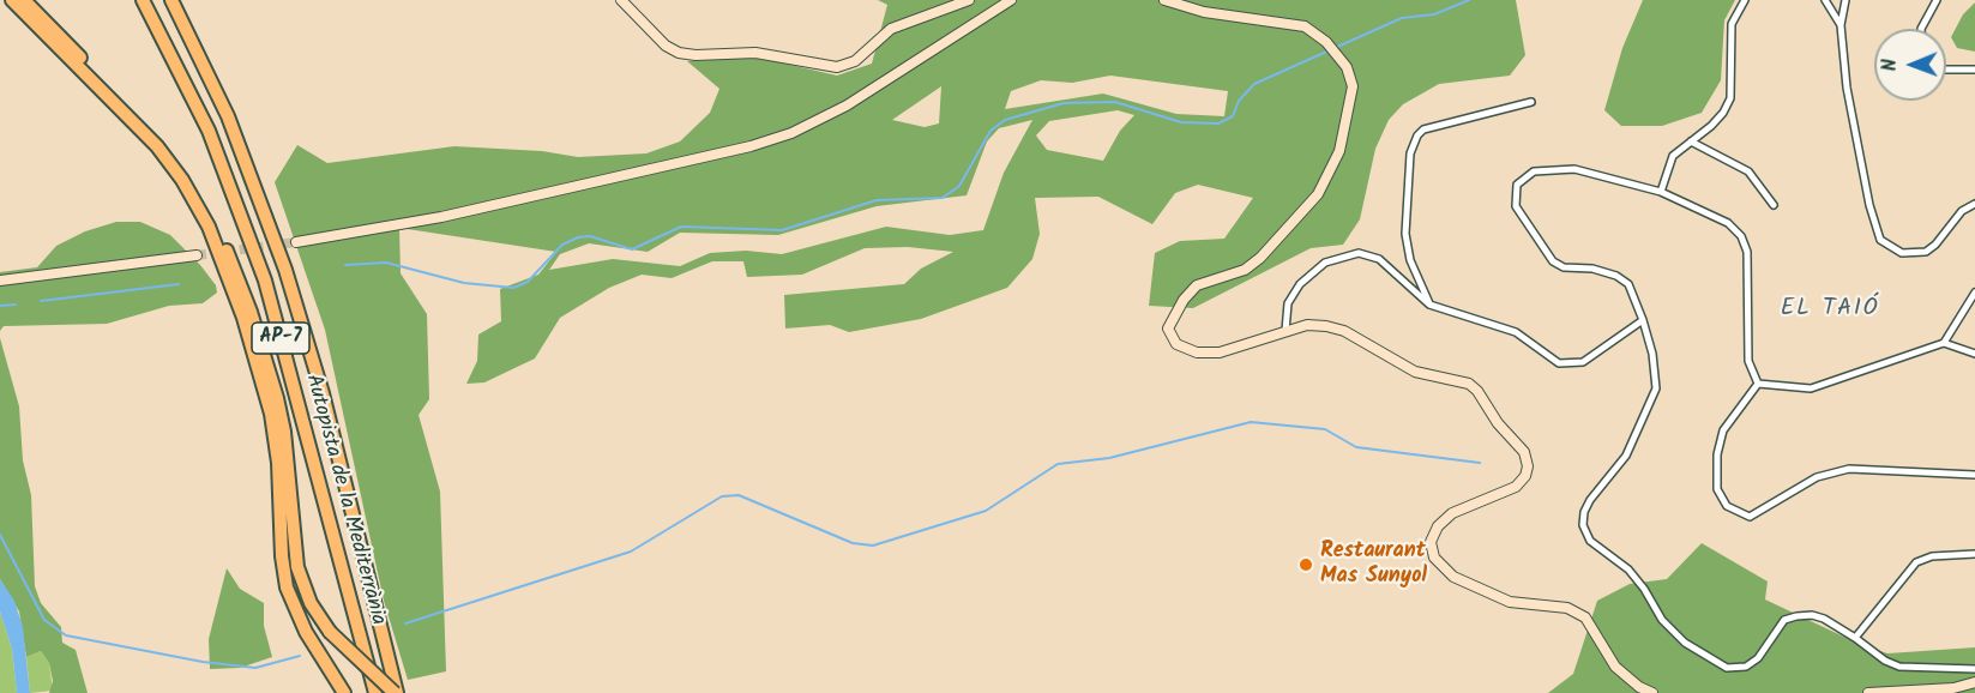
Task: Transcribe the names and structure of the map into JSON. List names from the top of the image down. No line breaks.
{"streets":{"highway":["AP-7","Autopista de la Mediterrània"]},"districts":["EL TAIÓ"],"places":["Restaurant Mas Sunyol"],"north":"left"}
